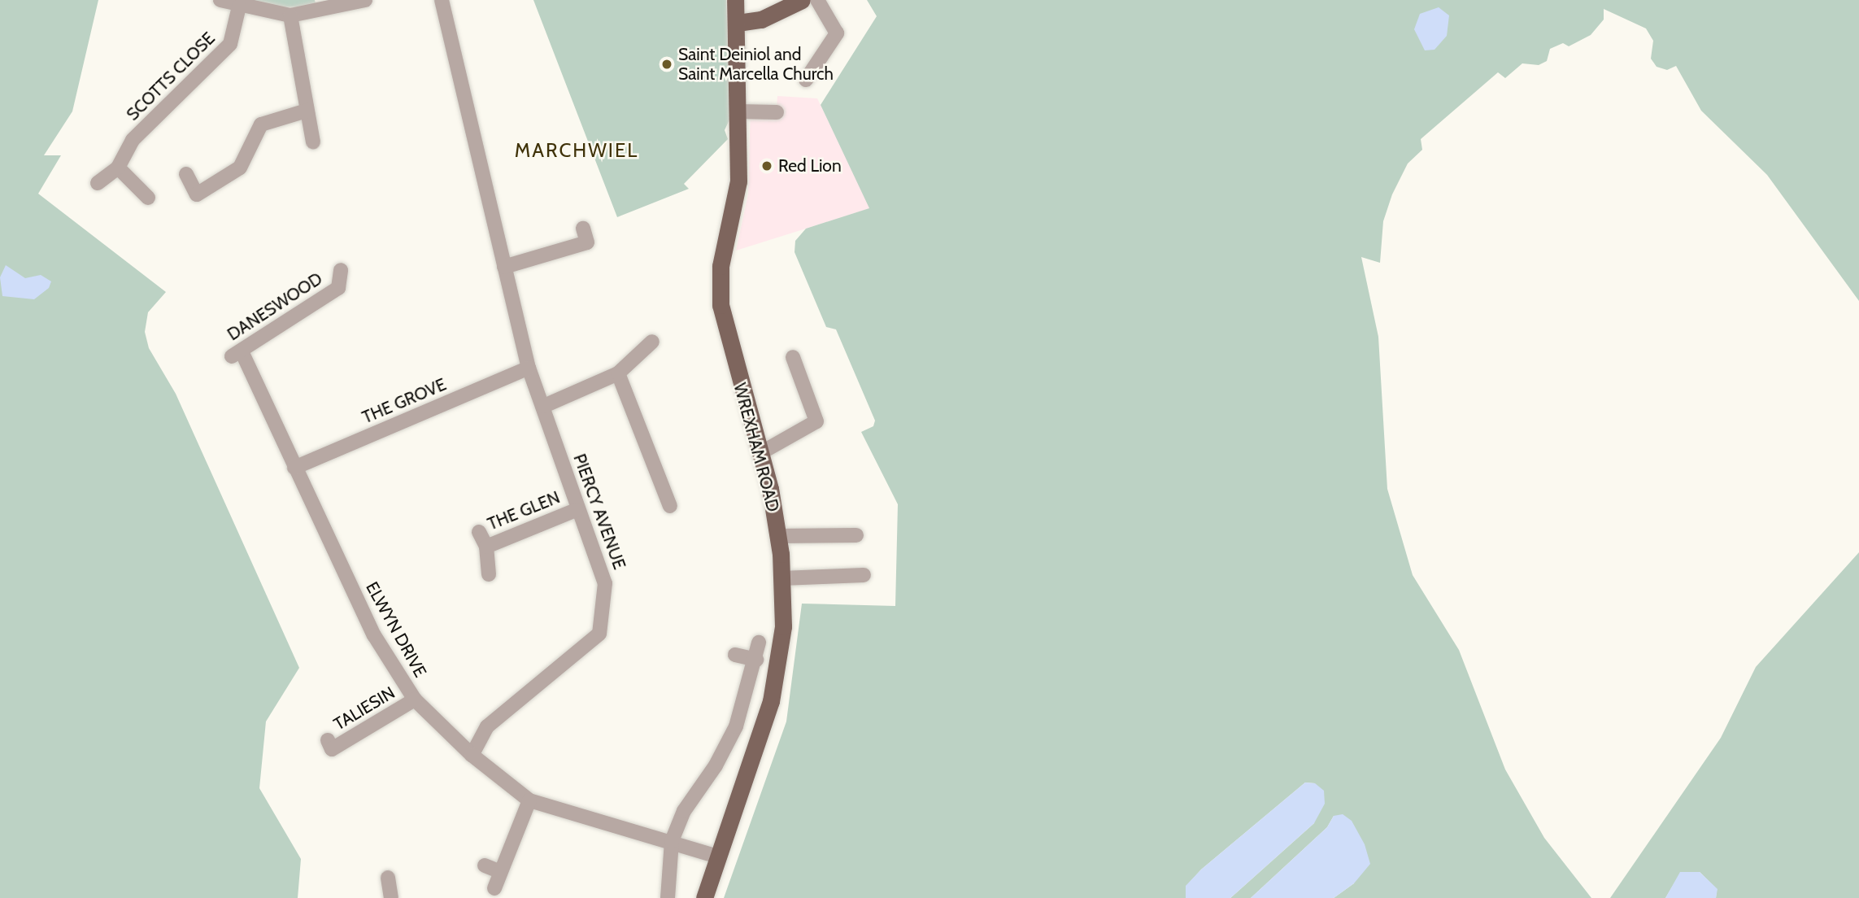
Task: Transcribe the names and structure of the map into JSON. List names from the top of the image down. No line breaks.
{"streets":{"main road":["WREXHAM ROAD"],"street":["SCOTTS CLOSE","DANESWOOD","THE GROVE","THE GLEN","PIERCY AVENUE","ELWYN DRIVE","TALIESIN"]},"crossings":[["DANESWOOD","ELWYN DRIVE"],["THE GROVE","PIERCY AVENUE"],["THE GROVE","ELWYN DRIVE"],["WREXHAM ROAD","ELWYN DRIVE"],["THE GLEN","PIERCY AVENUE"],["PIERCY AVENUE","ELWYN DRIVE"],["ELWYN DRIVE","TALIESIN"]],"districts":["MARCHWIEL"],"places":["Saint Deiniol and Saint Marcella Church","Red Lion"]}
